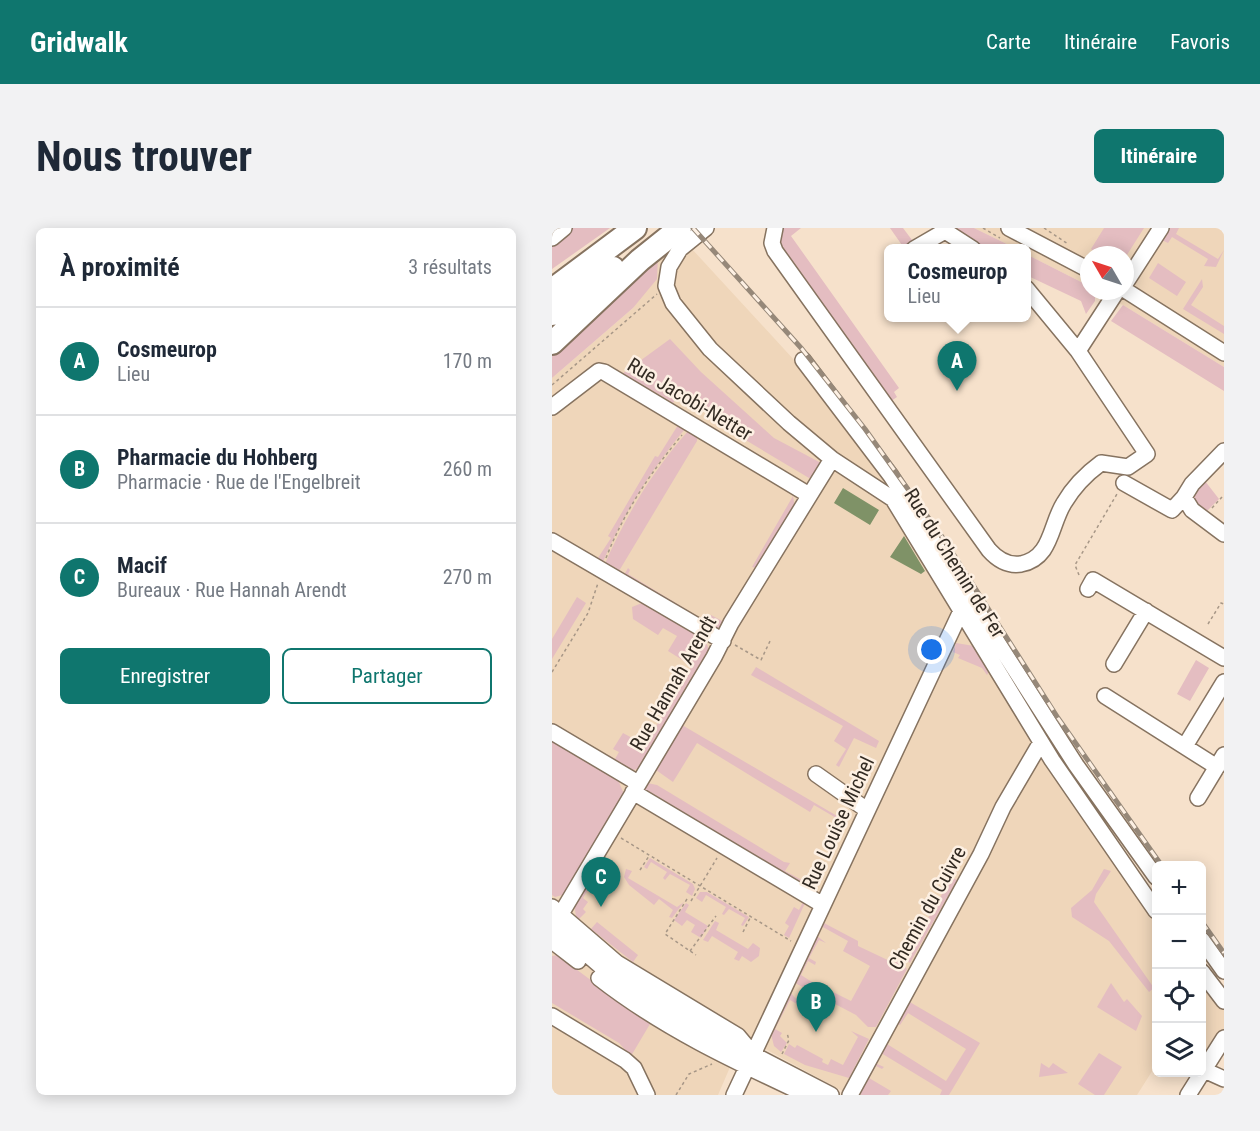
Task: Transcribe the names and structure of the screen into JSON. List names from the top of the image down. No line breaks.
{"streets":{"street":["Rue Jacobi-Netter","Rue du Chemin de Fer","Rue Hannah Arendt","Rue Louise Michel","Chemin du Cuivre"]},"crossings":[["Rue Jacobi-Netter","Rue Hannah Arendt"],["Rue du Chemin de Fer","Rue Hannah Arendt"],["Rue du Chemin de Fer","Rue Louise Michel"],["Rue du Chemin de Fer","Chemin du Cuivre"]],"north":"top left","page":{"header":"Gridwalk","nav":["Carte","Itinéraire","Favoris"],"buttons":["Itinéraire",["Enregistrer","Partager"]],"title":"Nous trouver","heading":["À proximité","3 résultats"],"popup":["Cosmeurop","Lieu"],"list":[{"mark":"A","name":"Cosmeurop","note":"Lieu","value":"170 m"},{"mark":"B","name":"Pharmacie du Hohberg","note":"Pharmacie · Rue de l'Engelbreit","value":"260 m"},{"mark":"C","name":"Macif","note":"Bureaux · Rue Hannah Arendt","value":"270 m"}],"pins":["A","C","B"],"map_buttons":["+","−"]}}
